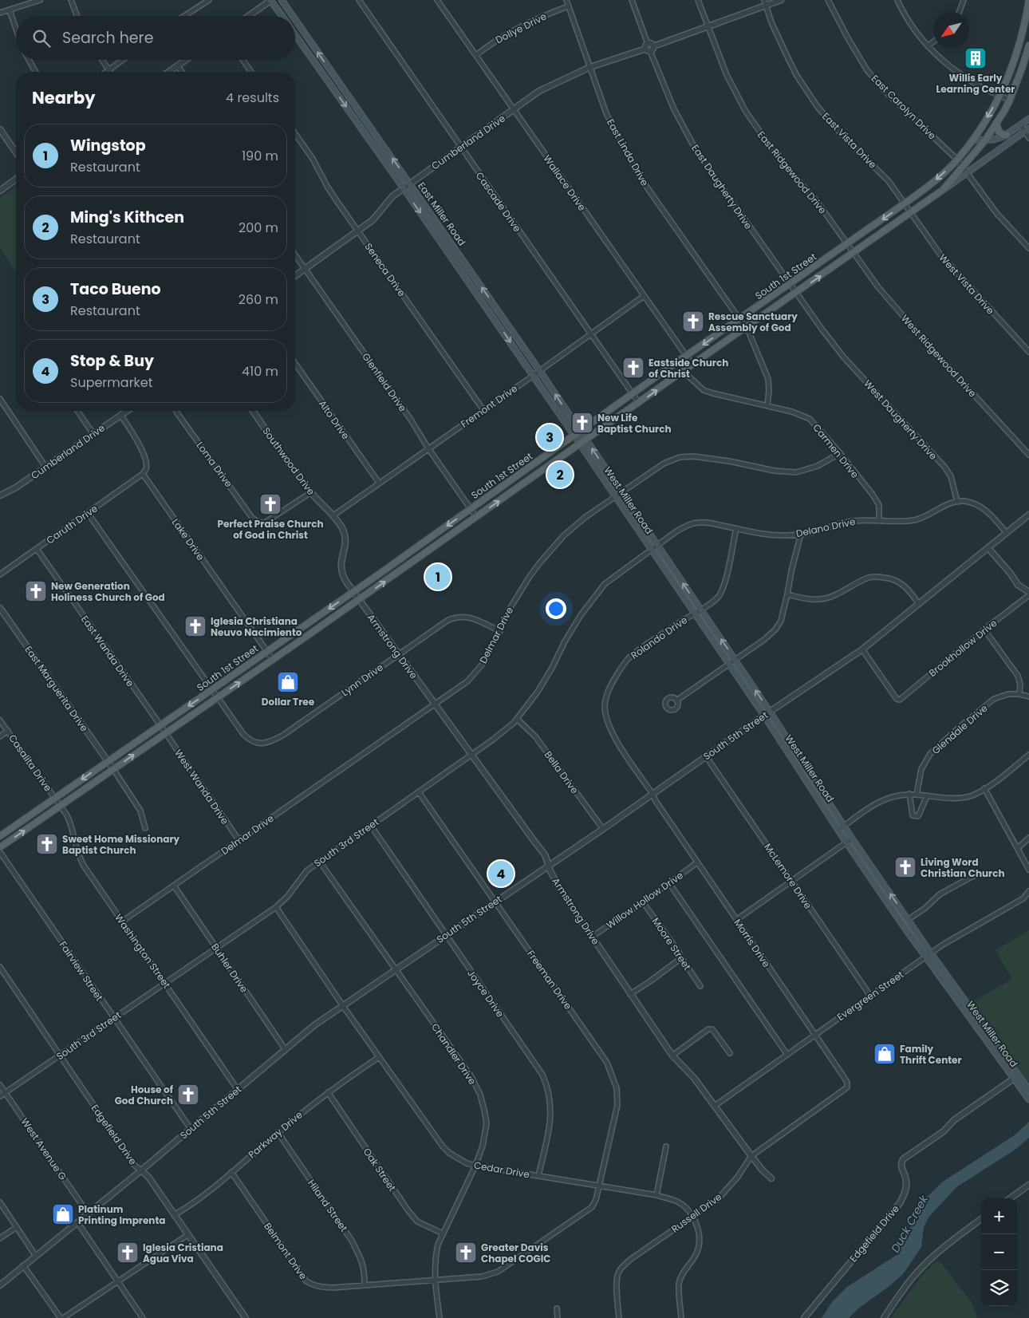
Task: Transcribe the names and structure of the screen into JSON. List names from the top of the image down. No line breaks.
{"streets":{"main road":["East Miller Road","South 1st Street","West Miller Road"],"street":["Dollye Drive","East Carolyn Drive","East Vista Drive","Cumberland Drive","East Linda Drive","East Ridgewood Drive","Wallace Drive","East Daugherty Drive","Cascade Drive","Seneca Drive","West Vista Drive","West Ridgewood Drive","Glenfield Drive","Fremont Drive","Alto Drive","West Daugherty Drive","Carmen Drive","Southwood Drive","Loma Drive","Caruth Drive","Delano Drive","Lake Drive","Delmar Drive","Rolando Drive","Armstrong Drive","Brookhollow Drive","East Wanda Drive","Lynn Drive","East Marguerita Drive","Glendale Drive","South 5th Street","Casalita Drive","Bella Drive","West Wanda Drive","South 3rd Street","McLemore Drive","Willow Hollow Drive","Morris Drive","Moore Street","Washington Street","Buhler Drive","Fairview Street","Freeman Drive","Joyce Drive","Evergreen Street","Chandler Drive","Edgefield Drive","Parkway Drive","West Avenue G","Oak Street","Cedar Drive","Hiland Street","Russell Drive","Belmont Drive"]},"crossings":[["Dollye Drive","East Linda Drive"],["Dollye Drive","Wallace Drive"],["East Carolyn Drive","South 1st Street"],["East Vista Drive","South 1st Street"],["East Vista Drive","West Vista Drive"],["Cumberland Drive","East Linda Drive"],["Cumberland Drive","Wallace Drive"],["Cumberland Drive","East Daugherty Drive"],["Cumberland Drive","Cascade Drive"],["Cumberland Drive","East Miller Road"],["Cumberland Drive","Seneca Drive"],["Cumberland Drive","Glenfield Drive"],["East Linda Drive","South 1st Street"],["East Linda Drive","Carmen Drive"],["East Ridgewood Drive","South 1st Street"],["East Ridgewood Drive","West Ridgewood Drive"],["Wallace Drive","South 1st Street"],["Wallace Drive","Fremont Drive"],["East Daugherty Drive","South 1st Street"],["East Daugherty Drive","West Daugherty Drive"],["Cascade Drive","South 1st Street"],["Cascade Drive","Fremont Drive"],["East Miller Road","South 1st Street"],["East Miller Road","Fremont Drive"],["East Miller Road","West Miller Road"],["Seneca Drive","Fremont Drive"],["South 1st Street","West Vista Drive"],["South 1st Street","West Ridgewood Drive"],["South 1st Street","Glenfield Drive"],["South 1st Street","West Daugherty Drive"],["South 1st Street","Carmen Drive"],["South 1st Street","Southwood Drive"],["South 1st Street","West Miller Road"],["South 1st Street","Lake Drive"],["South 1st Street","Armstrong Drive"],["South 1st Street","East Wanda Drive"],["South 1st Street","Lynn Drive"],["South 1st Street","East Marguerita Drive"],["South 1st Street","Casalita Drive"],["South 1st Street","West Wanda Drive"],["South 1st Street","Washington Street"],["Glenfield Drive","Fremont Drive"],["Fremont Drive","Alto Drive"],["Fremont Drive","Southwood Drive"],["West Daugherty Drive","Delano Drive"],["Carmen Drive","Delano Drive"],["Carmen Drive","Delmar Drive"],["Southwood Drive","Loma Drive"],["Southwood Drive","Armstrong Drive"],["West Miller Road","Delano Drive"],["West Miller Road","Delmar Drive"],["West Miller Road","Rolando Drive"],["West Miller Road","South 5th Street"],["West Miller Road","South 3rd Street"],["West Miller Road","Evergreen Street"],["West Miller Road","Edgefield Drive"],["Caruth Drive","Lake Drive"],["Caruth Drive","East Wanda Drive"],["Delano Drive","Rolando Drive"],["Delano Drive","South 3rd Street"],["Delmar Drive","Armstrong Drive"],["Delmar Drive","Lynn Drive"],["Delmar Drive","West Wanda Drive"],["Delmar Drive","Washington Street"],["Delmar Drive","Buhler Drive"],["Rolando Drive","South 5th Street"],["Rolando Drive","Morris Drive"],["Armstrong Drive","Lynn Drive"],["Armstrong Drive","South 5th Street"],["Armstrong Drive","South 3rd Street"],["Armstrong Drive","Willow Hollow Drive"],["Armstrong Drive","Evergreen Street"],["Armstrong Drive","Russell Drive"],["Brookhollow Drive","South 5th Street"],["East Wanda Drive","West Wanda Drive"],["South 5th Street","Bella Drive"],["South 5th Street","McLemore Drive"],["South 5th Street","Morris Drive"],["South 5th Street","Washington Street"],["South 5th Street","Buhler Drive"],["South 5th Street","Fairview Street"],["South 5th Street","Freeman Drive"],["South 5th Street","Joyce Drive"],["South 5th Street","Chandler Drive"],["South 5th Street","Edgefield Drive"],["South 5th Street","West Avenue G"],["South 5th Street","Cedar Drive"],["Casalita Drive","Washington Street"],["Bella Drive","South 3rd Street"],["South 3rd Street","Washington Street"],["South 3rd Street","Buhler Drive"],["South 3rd Street","Fairview Street"],["South 3rd Street","Freeman Drive"],["South 3rd Street","Joyce Drive"],["South 3rd Street","Chandler Drive"],["South 3rd Street","Edgefield Drive"],["South 3rd Street","West Avenue G"],["South 3rd Street","Cedar Drive"],["McLemore Drive","Evergreen Street"],["Willow Hollow Drive","Morris Drive"],["Willow Hollow Drive","Moore Street"],["Morris Drive","Evergreen Street"],["Morris Drive","Russell Drive"],["Freeman Drive","Chandler Drive"],["Freeman Drive","Cedar Drive"],["Freeman Drive","Belmont Drive"],["Joyce Drive","Cedar Drive"],["Chandler Drive","Oak Street"],["Chandler Drive","Cedar Drive"],["Chandler Drive","Belmont Drive"],["Edgefield Drive","Parkway Drive"],["Parkway Drive","Oak Street"],["Parkway Drive","Cedar Drive"],["Parkway Drive","Hiland Street"],["Parkway Drive","Belmont Drive"],["Cedar Drive","Russell Drive"],["Hiland Street","Belmont Drive"]],"water":["Duck Creek"],"places":{"building":["Willis Early Learning Center"],"church":["Rescue Sanctuary Assembly of God","Eastside Church of Christ","New Life Baptist Church","Perfect Praise Church of God in Christ","New Generation Holiness Church of God","Iglesia Christiana Neuvo Nacimiento","Sweet Home Missionary Baptist Church","Living Word Christian Church","House of God Church","Iglesia Cristiana Agua Viva","Greater Davis Chapel COGIC"],"shop":["Dollar Tree","Family Thrift Center","Platinum Printing Imprenta"]},"north":"bottom left","page":{"search":"Search here","heading":["Nearby","4 results"],"list":[{"mark":"1","name":"Wingstop","note":"Restaurant","value":"190 m"},{"mark":"2","name":"Ming's Kithcen","note":"Restaurant","value":"200 m"},{"mark":"3","name":"Taco Bueno","note":"Restaurant","value":"260 m"},{"mark":"4","name":"Stop & Buy","note":"Supermarket","value":"410 m"}],"pins":["3","2","1","4"],"map_buttons":["+","−"]}}
